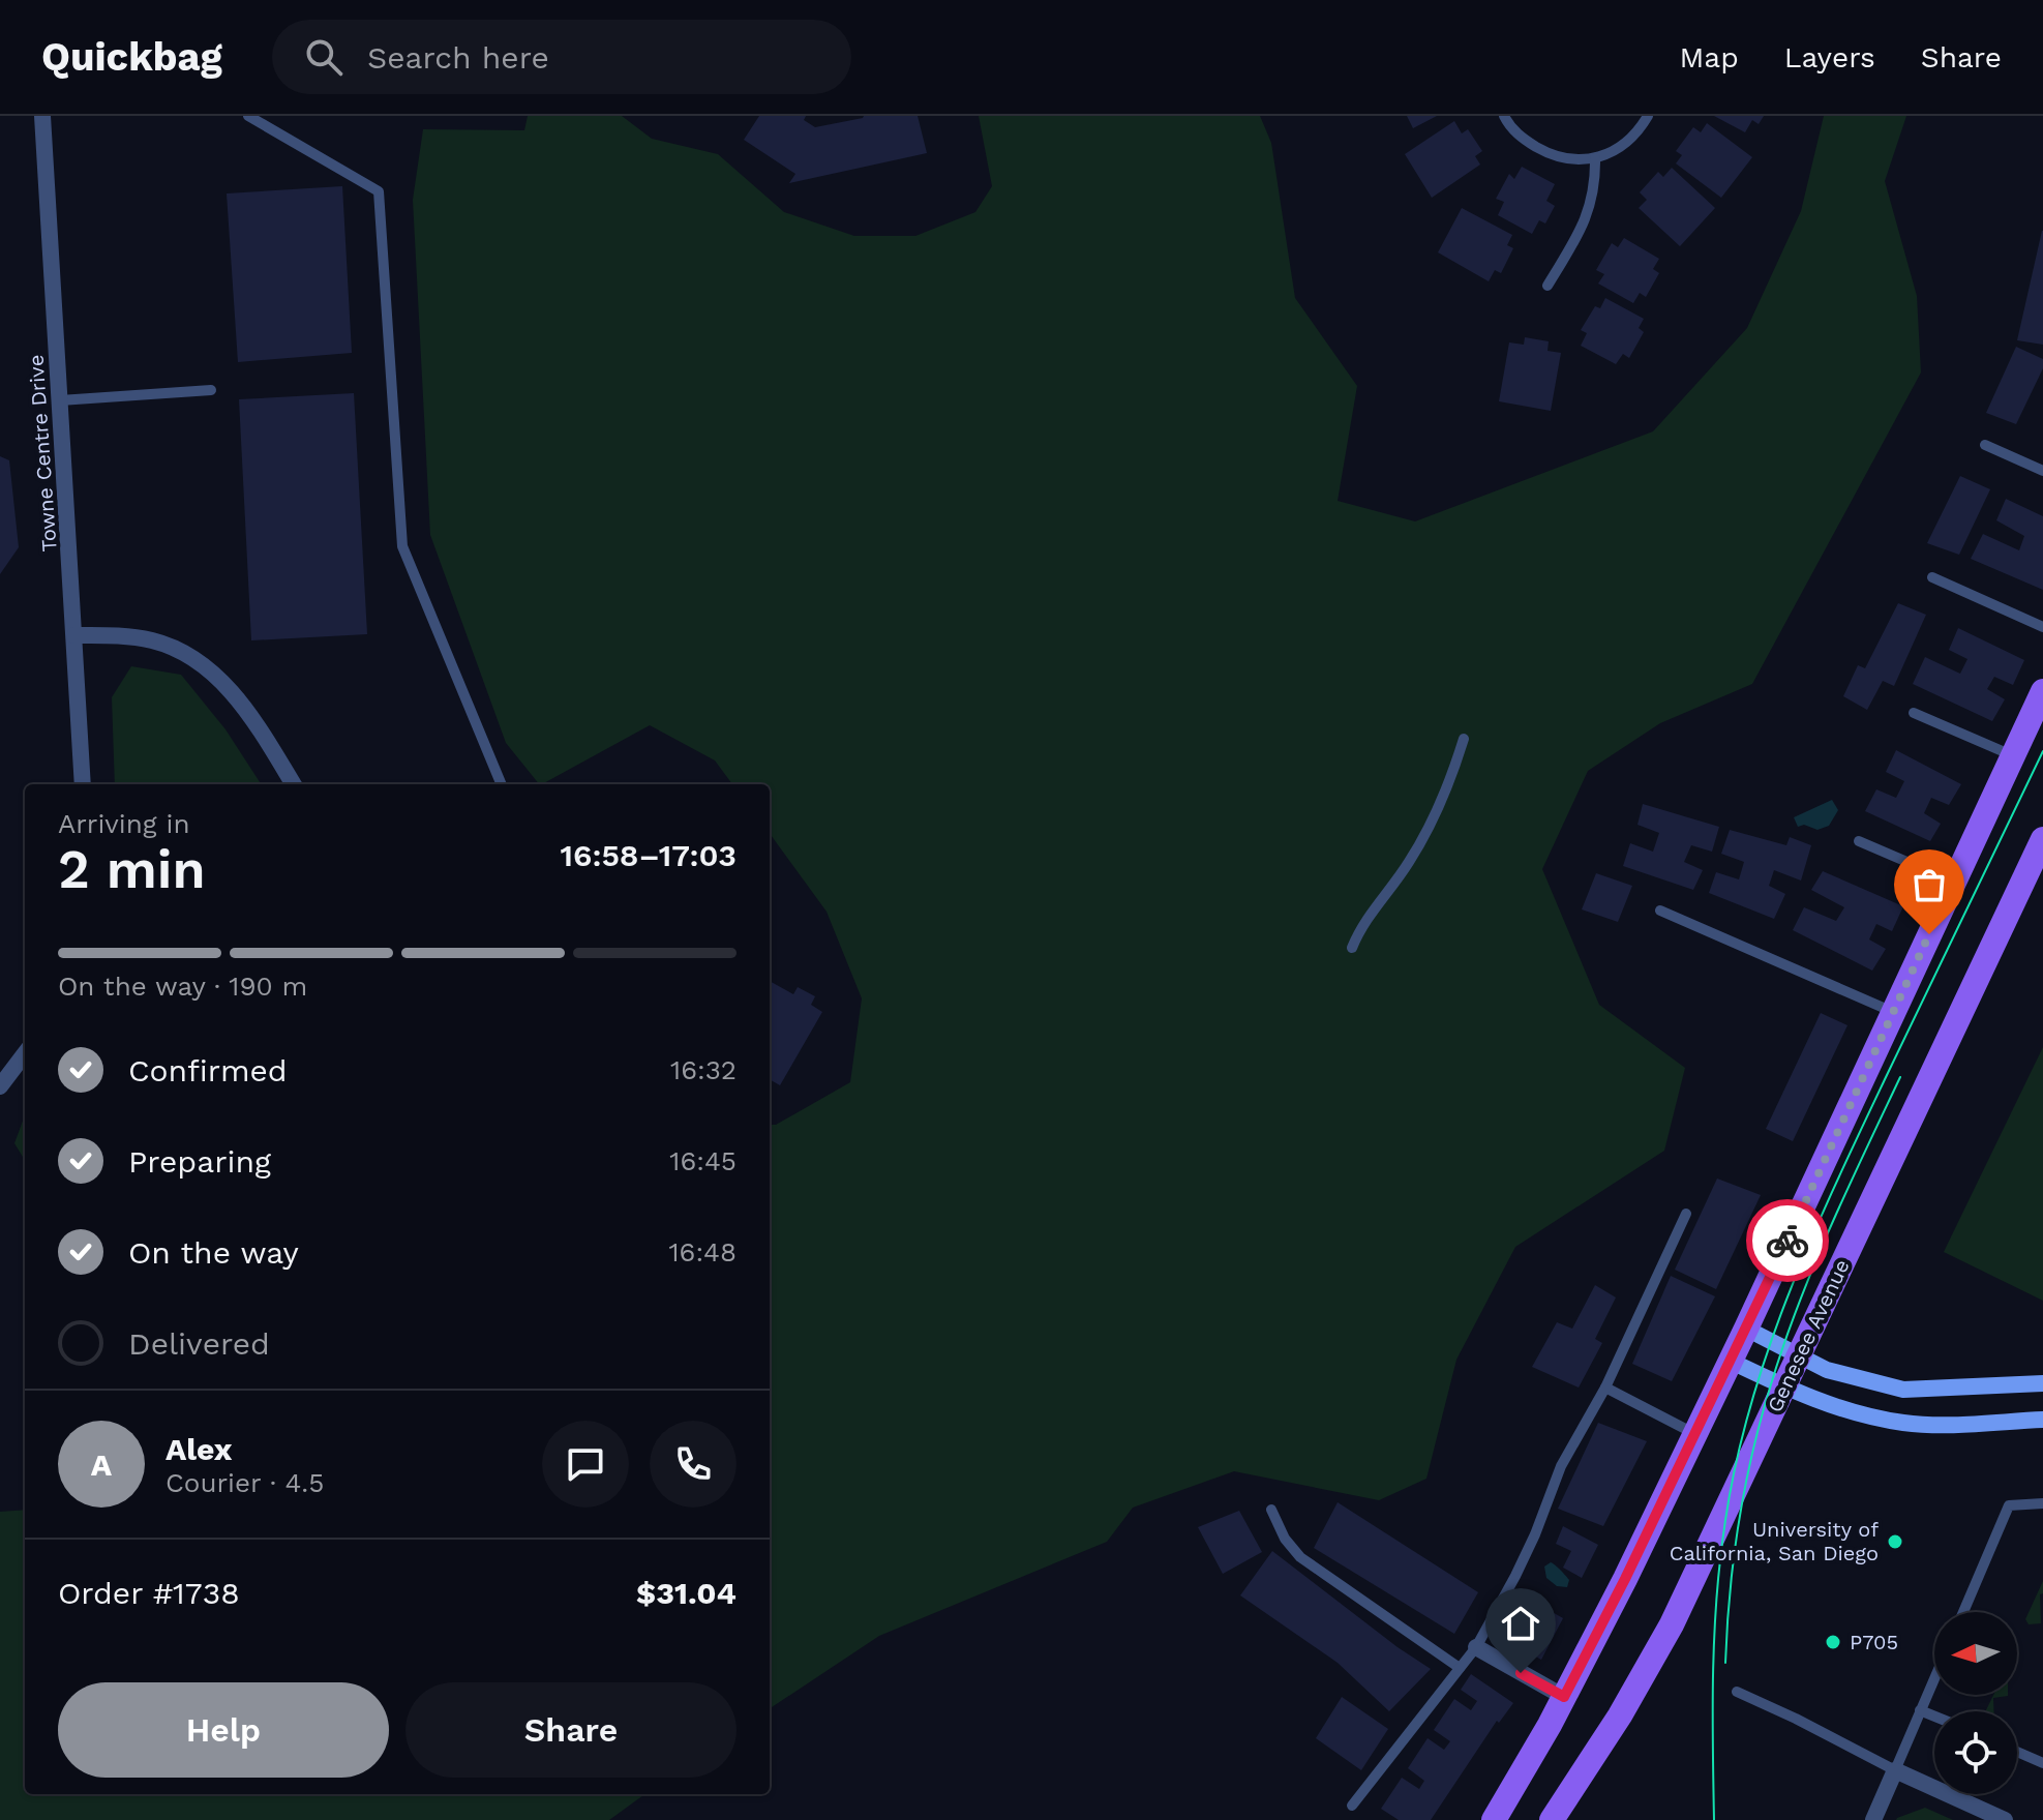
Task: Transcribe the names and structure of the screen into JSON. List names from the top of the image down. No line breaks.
{"streets":{"main road":["Genesee Avenue"],"street":["Towne Centre Drive"]},"places":["University of California, San Diego","P705"],"north":"left","page":{"header":"Quickbag","search":"Search here","nav":["Map","Layers","Share"],"heading":["2 min","Arriving in","16:58–17:03"],"panel":["Alex","Courier · 4.5","Order #1738","$31.04"],"bar":"On the way · 190 m","list":[["Confirmed","16:32"],["Preparing","16:45"],["On the way","16:48"],"Delivered"],"round":"A","buttons":["Help","Share"]}}
